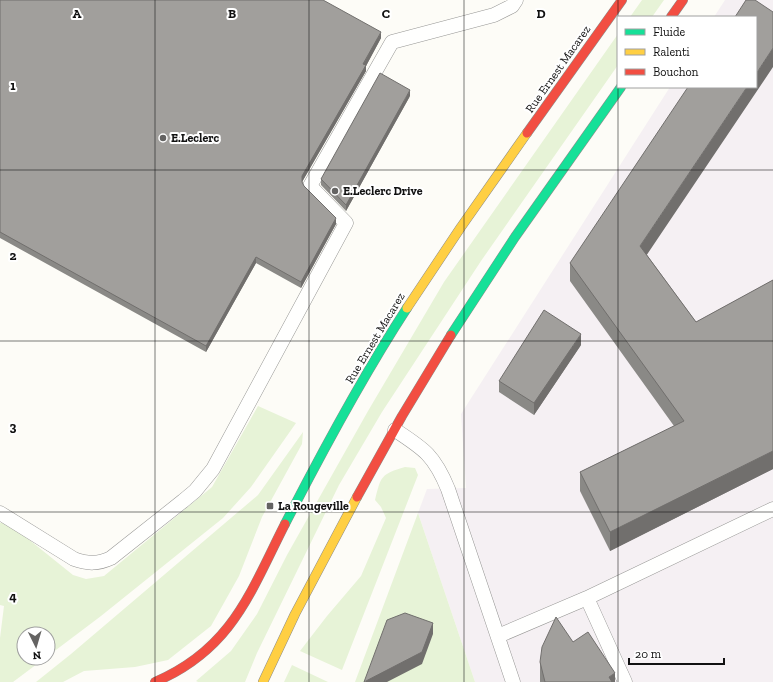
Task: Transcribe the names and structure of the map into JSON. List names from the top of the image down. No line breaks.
{"streets":{"main road":["Rue Ernest Macarez"]},"places":{"other":["E.Leclerc","E.Leclerc Drive"],"transit":["La Rougeville"]},"legend":["Fluide","Ralenti","Bouchon"],"scale_bar":"20 m","north":"bottom","grid":{"columns":["A","B","C","D"],"rows":["1","2","3","4"]}}
